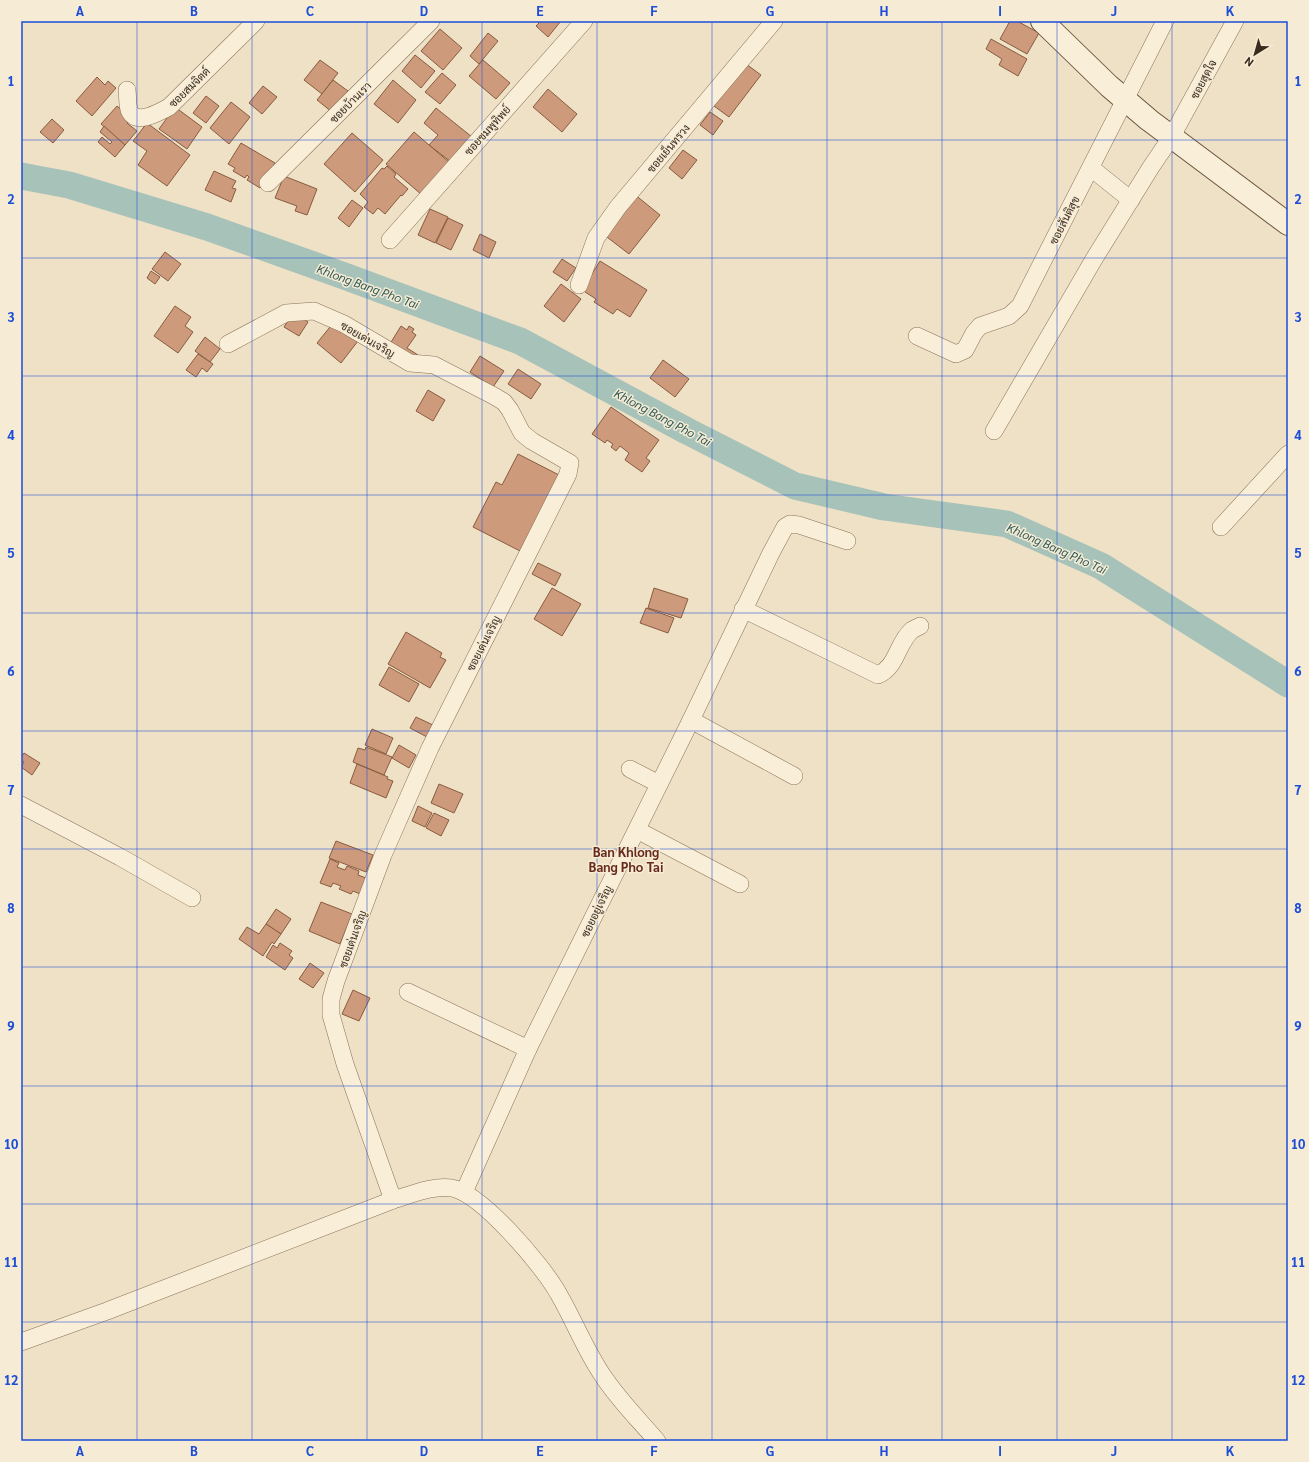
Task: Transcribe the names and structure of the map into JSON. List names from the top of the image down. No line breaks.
{"streets":{"street":["ซอยสุดใจ","ซอยสมจิตต์","ซอยบ้านเรา","ซอยชมพูทิพย์","ซอยเย็นทรวง","ซอยสันติสุข","ซอยเด่นเจริญ","ซอยอยู่เจริญ"]},"districts":["Ban Khlong Bang Pho Tai"],"water":["Khlong Bang Pho Tai"],"north":"bottom left","grid":{"columns":["A","B","C","D","E","F","G","H","I","J","K"],"rows":["1","2","3","4","5","6","7","8","9","10","11","12"]}}
